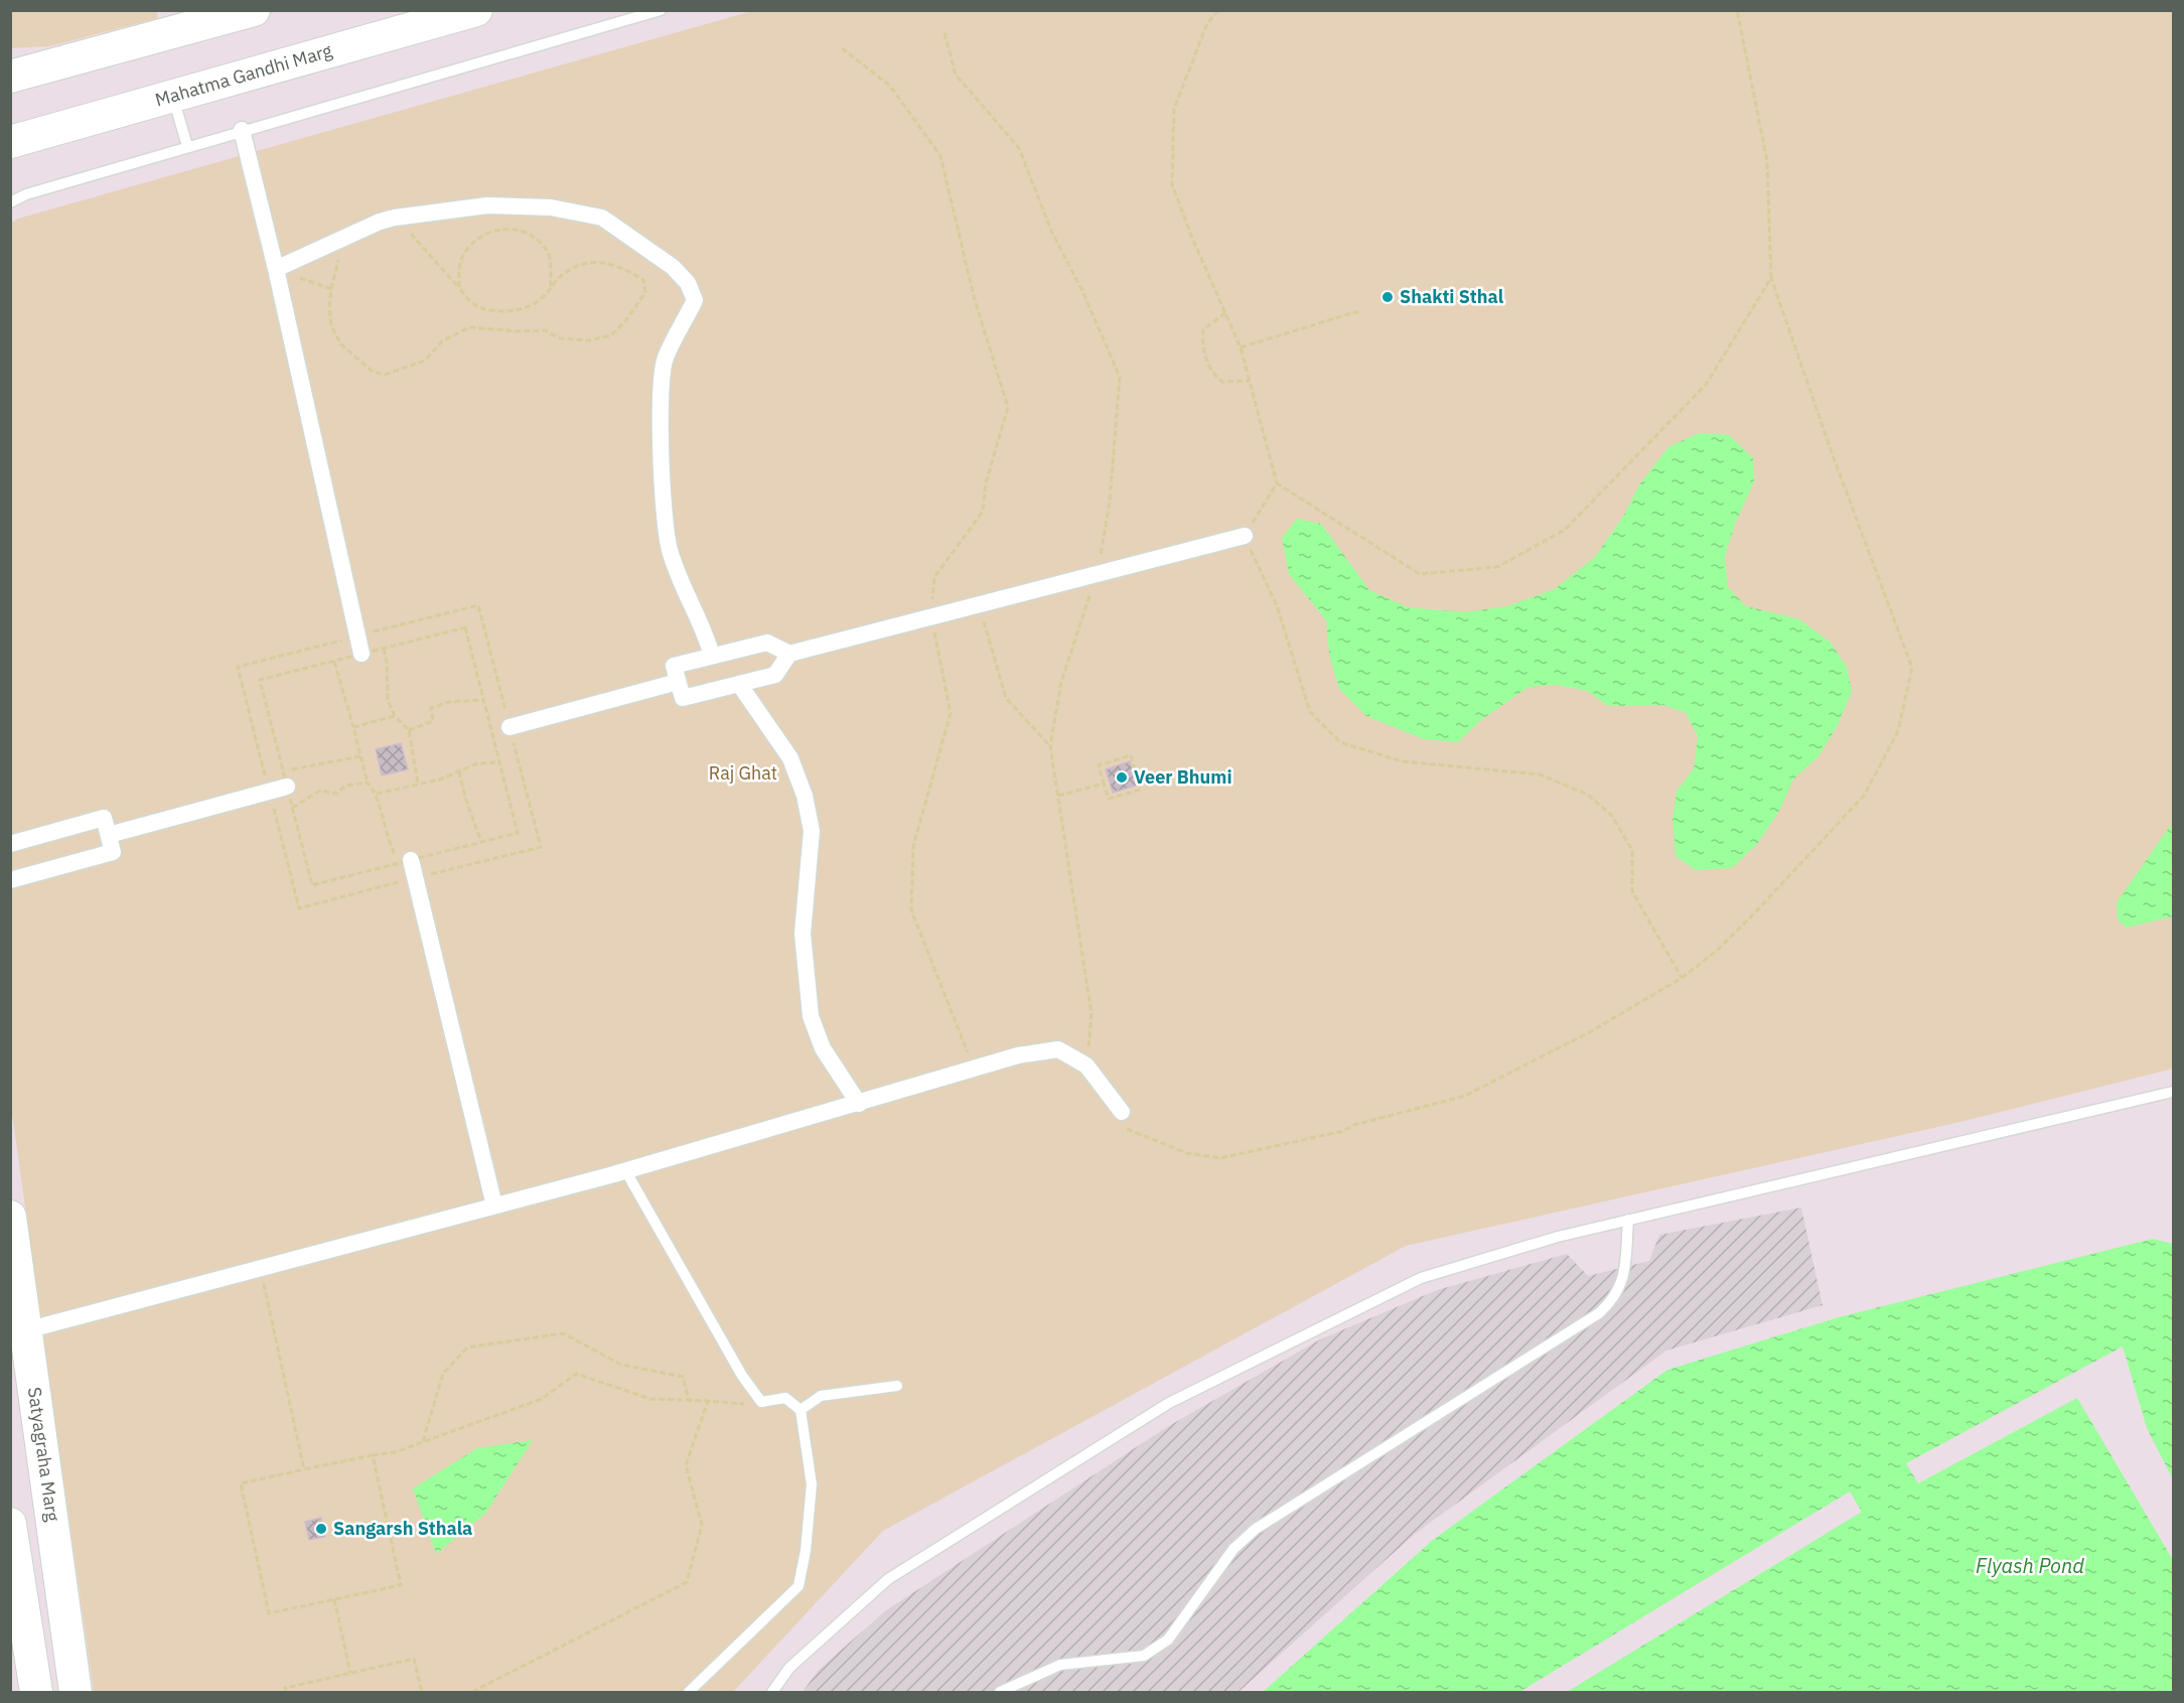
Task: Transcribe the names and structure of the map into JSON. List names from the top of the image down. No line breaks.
{"streets":{"main road":["Mahatma Gandhi Marg","Satyagraha Marg"]},"water":["Flyash Pond"],"parks":["Raj Ghat"],"places":["Shakti Sthal","Veer Bhumi","Sangarsh Sthala"]}
